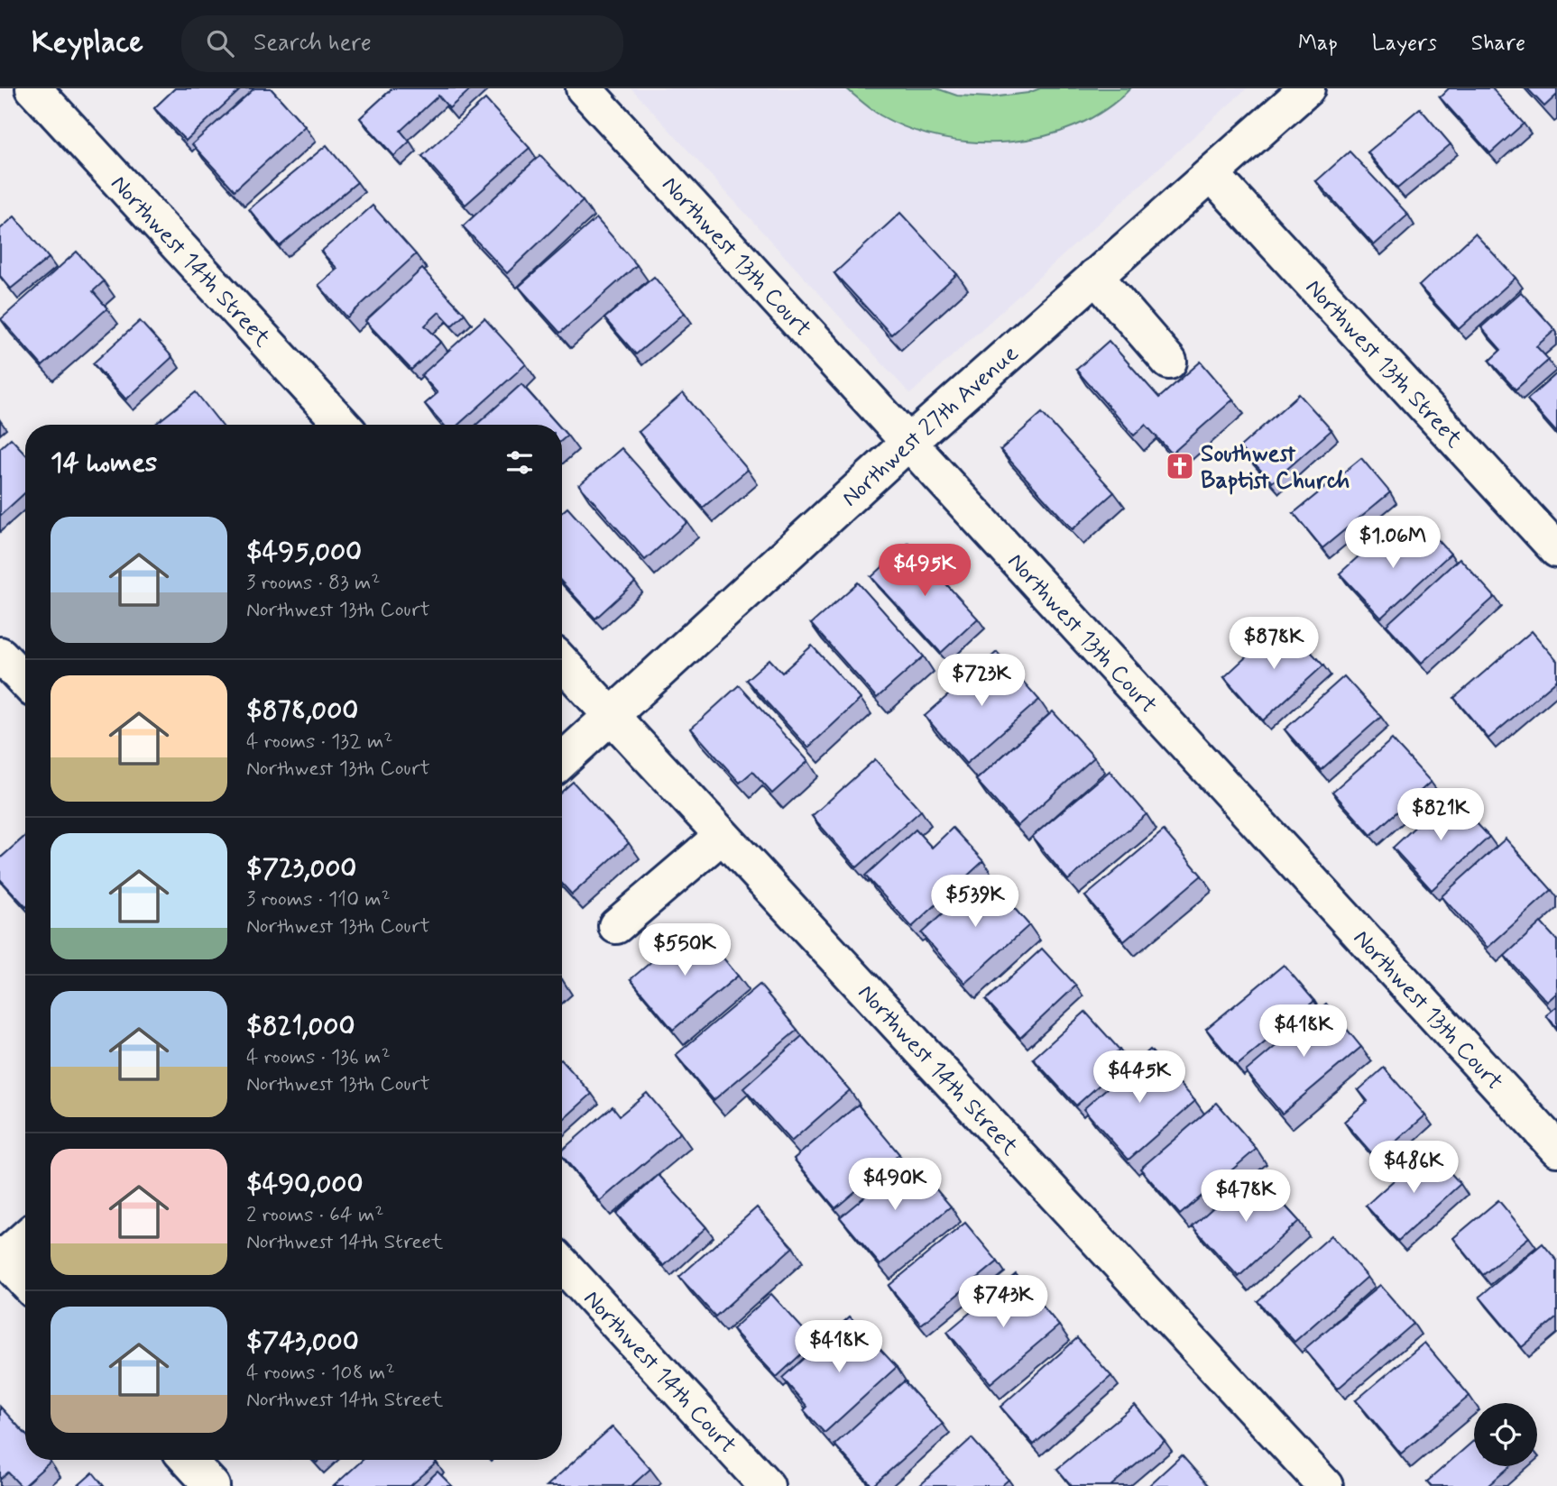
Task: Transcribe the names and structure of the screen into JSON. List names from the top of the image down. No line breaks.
{"streets":{"street":["Northwest 13th Court","Northwest 14th Street","Northwest 13th Street","Northwest 27th Avenue","Northwest 14th Court"]},"crossings":[["Northwest 13th Court","Northwest 27th Avenue"],["Northwest 14th Street","Northwest 27th Avenue"],["Northwest 13th Street","Northwest 27th Avenue"]],"places":{"church":["Southwest Baptist Church"]},"page":{"header":"Keyplace","search":"Search here","nav":["Map","Layers","Share"],"heading":"14 homes","list":[{"name":"$495,000","note":"3 rooms · 83 m² · Northwest 13th Court"},{"name":"$878,000","note":"4 rooms · 132 m² · Northwest 13th Court"},{"name":"$723,000","note":"3 rooms · 110 m² · Northwest 13th Court"},{"name":"$821,000","note":"4 rooms · 136 m² · Northwest 13th Court"},{"name":"$490,000","note":"2 rooms · 64 m² · Northwest 14th Street"},{"name":"$743,000","note":"4 rooms · 108 m² · Northwest 14th Street"}],"price":["$1.06M","$495K","$878K","$723K","$821K","$539K","$550K","$418K","$445K","$486K","$490K","$478K","$743K","$418K"]}}
